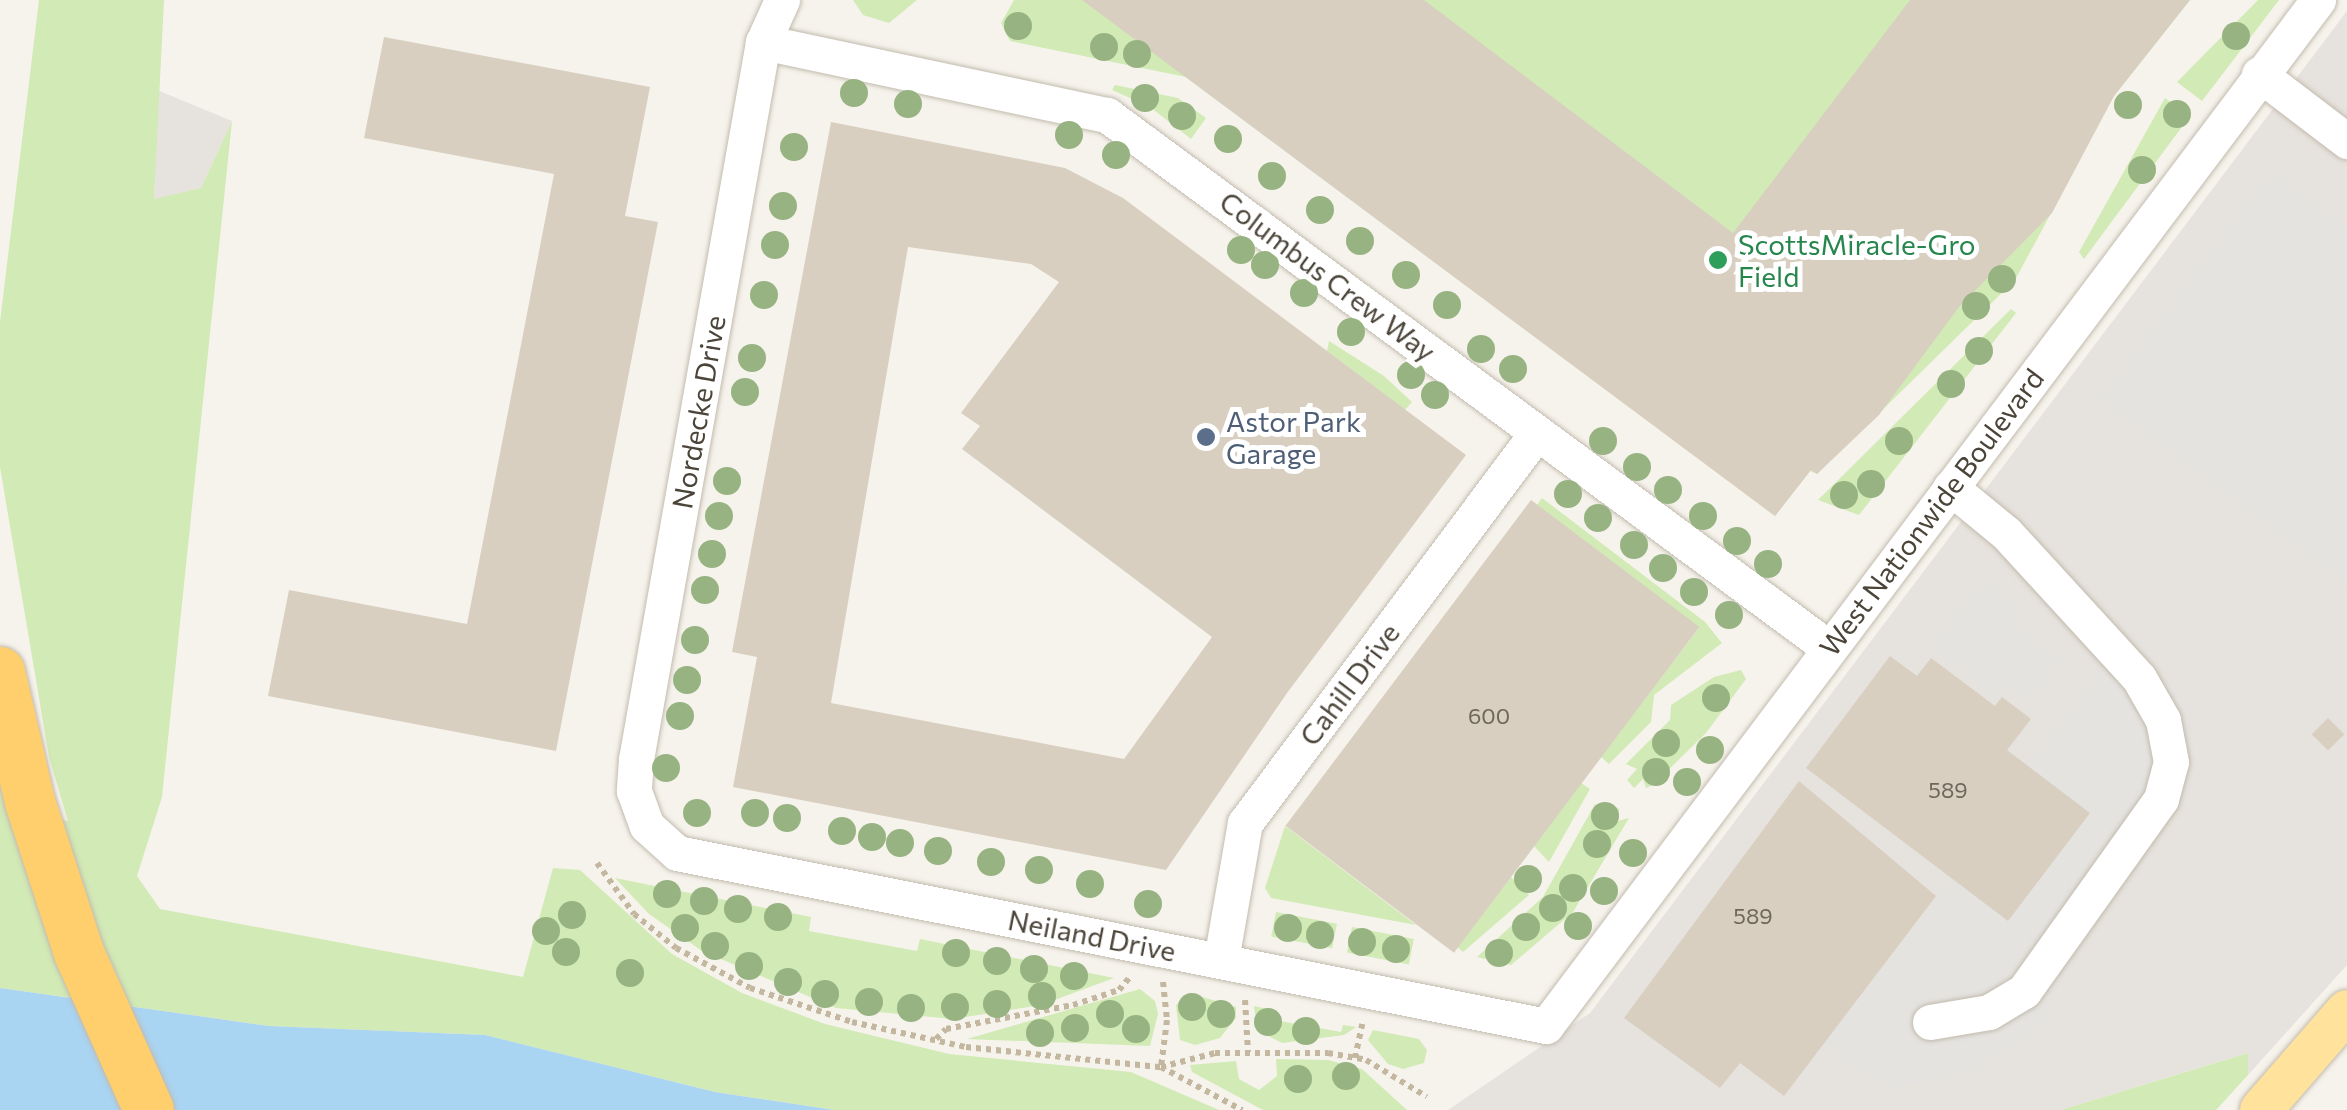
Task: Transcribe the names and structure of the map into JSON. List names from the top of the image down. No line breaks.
{"streets":{"street":["Columbus Crew Way","Nordecke Drive","West Nationwide Boulevard","Cahill Drive","Neiland Drive"]},"crossings":[["Columbus Crew Way","Nordecke Drive"],["Columbus Crew Way","West Nationwide Boulevard"],["Columbus Crew Way","Cahill Drive"],["Nordecke Drive","Neiland Drive"],["West Nationwide Boulevard","Neiland Drive"],["Cahill Drive","Neiland Drive"]],"places":["ScottsMiracle-Gro Field","Astor Park Garage"],"house_numbers":["600","589","589"]}
